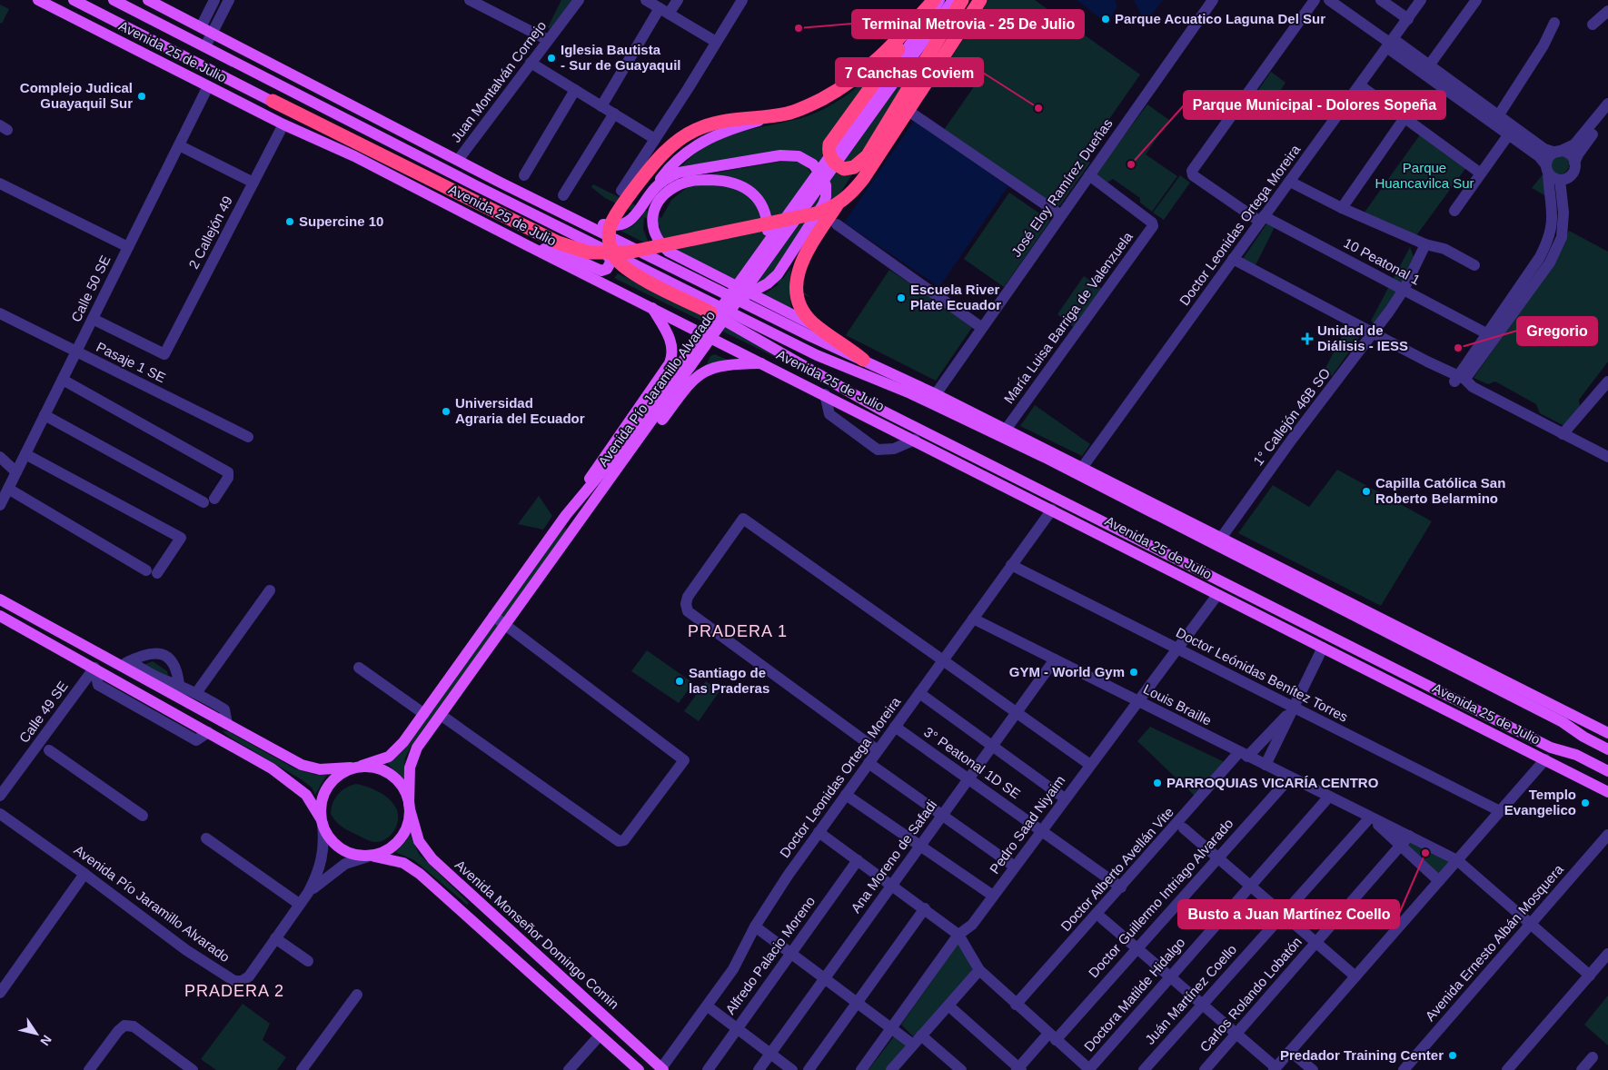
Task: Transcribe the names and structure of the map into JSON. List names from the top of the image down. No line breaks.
{"streets":{"main road":["Avenida 25 de Julio","Avenida Pío Jaramillo Alvarado","Avenida Monseñor Domingo Comin"],"street":["Juan Montalván Cornejo","José Eloy Ramírez Dueñas","Doctor Leonidas Ortega Moreira","2 Callejón 49","10 Peatonal 1","Calle 50 SE","María Luisa Barriga de Valenzuela","Pasaje 1 SE","1° Callejón 46B SO","Doctor Leónidas Benítez Torres","Louis Braille","Calle 49 SE","3° Peatonal 1D SE","Pedro Saad Niyaim","Ana Moreno de Safadi","Doctor Alberto Avellán Vite","Doctor Guillermo Intriago Alvarado","Avenida Ernesto Albán Mosquera","Alfredo Palacio Moreno","Doctora Matilde Hidalgo","Juán Martínez Coello","Carlos Rolando Lobatón"]},"crossings":[["Avenida 25 de Julio","Juan Montalván Cornejo"],["Avenida 25 de Julio","José Eloy Ramírez Dueñas"],["Avenida 25 de Julio","Doctor Leonidas Ortega Moreira"],["Avenida 25 de Julio","2 Callejón 49"],["Avenida 25 de Julio","Calle 50 SE"],["Avenida 25 de Julio","María Luisa Barriga de Valenzuela"],["Avenida 25 de Julio","1° Callejón 46B SO"],["Avenida 25 de Julio","Pedro Saad Niyaim"],["Avenida 25 de Julio","Doctor Alberto Avellán Vite"],["José Eloy Ramírez Dueñas","María Luisa Barriga de Valenzuela"],["Doctor Leonidas Ortega Moreira","10 Peatonal 1"],["Doctor Leonidas Ortega Moreira","Doctor Leónidas Benítez Torres"],["Doctor Leonidas Ortega Moreira","Louis Braille"],["Doctor Leonidas Ortega Moreira","3° Peatonal 1D SE"],["Doctor Leonidas Ortega Moreira","Avenida Monseñor Domingo Comin"],["2 Callejón 49","Calle 50 SE"],["10 Peatonal 1","1° Callejón 46B SO"],["Calle 50 SE","Pasaje 1 SE"],["Avenida Pío Jaramillo Alvarado","Avenida Monseñor Domingo Comin"],["Doctor Leónidas Benítez Torres","Pedro Saad Niyaim"],["Doctor Leónidas Benítez Torres","Doctor Alberto Avellán Vite"],["Louis Braille","Pedro Saad Niyaim"],["Louis Braille","Ana Moreno de Safadi"],["Louis Braille","Doctor Alberto Avellán Vite"],["Louis Braille","Doctor Guillermo Intriago Alvarado"],["Louis Braille","Avenida Ernesto Albán Mosquera"],["Louis Braille","Doctora Matilde Hidalgo"],["Louis Braille","Juán Martínez Coello"],["Louis Braille","Carlos Rolando Lobatón"],["3° Peatonal 1D SE","Pedro Saad Niyaim"],["3° Peatonal 1D SE","Ana Moreno de Safadi"],["3° Peatonal 1D SE","Doctor Alberto Avellán Vite"]],"districts":["PRADERA 1","PRADERA 2"],"parks":["Parque Huancavilca Sur"],"places":{"other":["Parque Acuatico Laguna Del Sur","Terminal Metrovia - 25 De Julio","Iglesia Bautista - Sur de Guayaquil","Complejo Judical Guayaquil Sur","7 Canchas Coviem","Parque Municipal - Dolores Sopeña","Supercine 10","Escuela River Plate Ecuador","Gregorio","Universidad Agraria del Ecuador","Capilla Católica San Roberto Belarmino","GYM - World Gym","Santiago de las Praderas","PARROQUIAS VICARÍA CENTRO","Templo Evangelico","Busto a Juan Martínez Coello","Predador Training Center"],"health":["Unidad de Diálisis - IESS"]},"north":"bottom right"}
